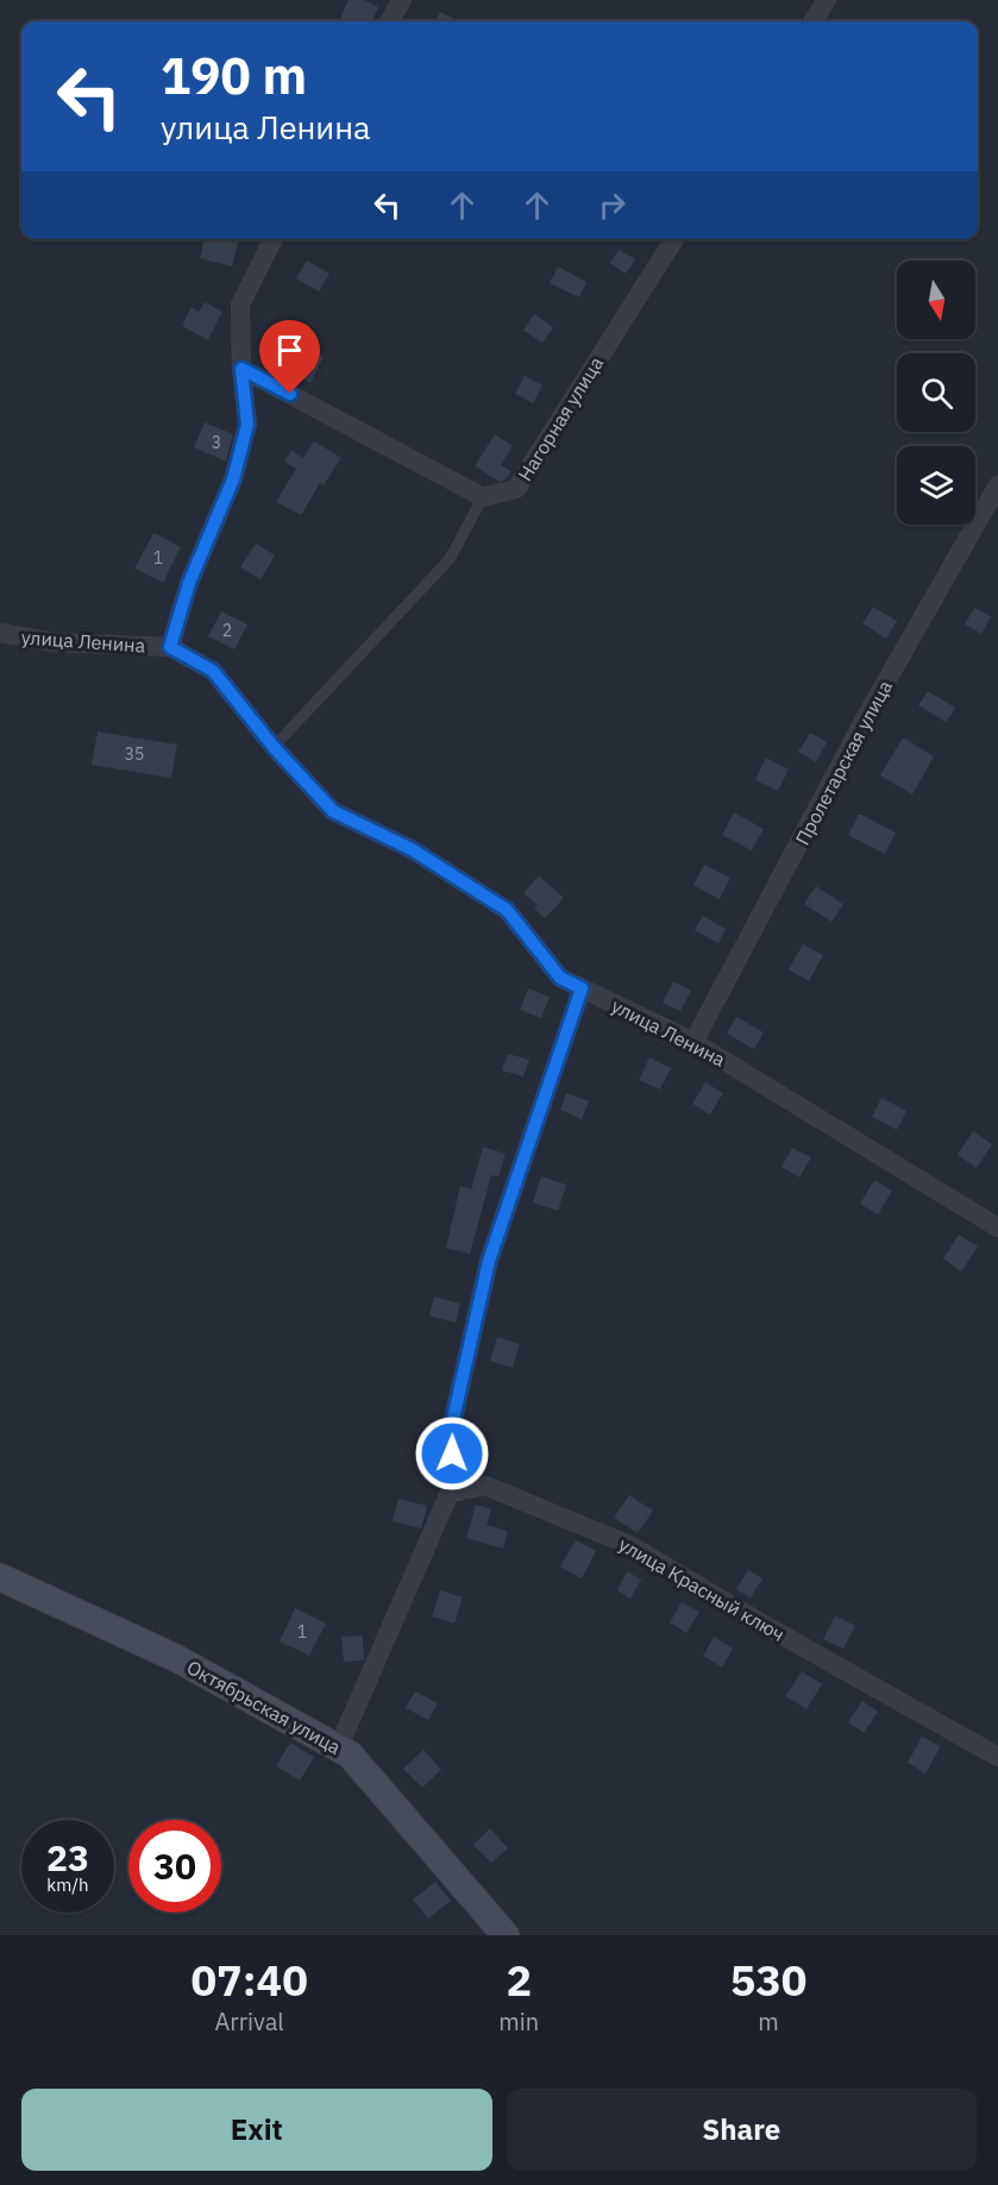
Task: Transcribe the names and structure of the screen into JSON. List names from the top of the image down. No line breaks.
{"streets":{"street":["Нагорная улица","улица Ленина","Пролетарская улица","улица Красный ключ","Октябрьская улица"]},"crossings":[["улица Ленина","Пролетарская улица"]],"house_numbers":["3","1","2","35","1"],"north":"bottom","page":{"turn":["190 m","улица Ленина"],"speed":"23 km/h","limit":"30","eta":["07:40","Arrival","2","min","530","m"],"buttons":["Exit","Share"]}}
